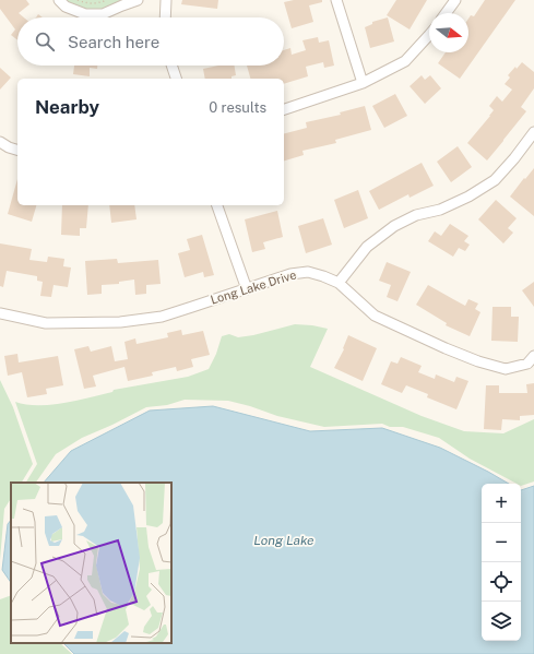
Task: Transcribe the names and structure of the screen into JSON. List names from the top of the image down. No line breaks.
{"streets":{"street":["Long Lake Drive"]},"water":["Long Lake"],"north":"right","page":{"search":"Search here","heading":["Nearby","0 results"],"map_buttons":["+","−"]}}
